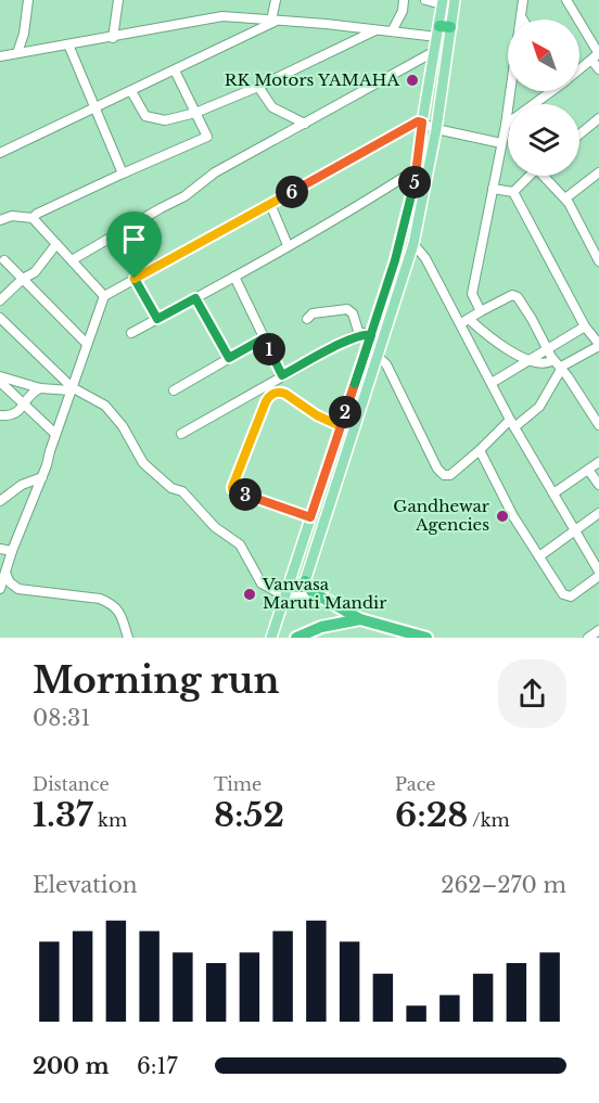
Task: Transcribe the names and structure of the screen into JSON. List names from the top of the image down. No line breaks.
{"places":["RK Motors YAMAHA","Gandhewar Agencies","Vanvasa Maruti Mandir"],"north":"top left","page":{"pins":["5","6","1","2","3"],"heading":["Morning run","08:31"],"stats":[["Distance","1.37 km"],["Time","8:52"],["Pace","6:28 /km"]],"chart":["Elevation","262–270 m"],"list":[{"name":"200 m","note":"6:17"}]}}
